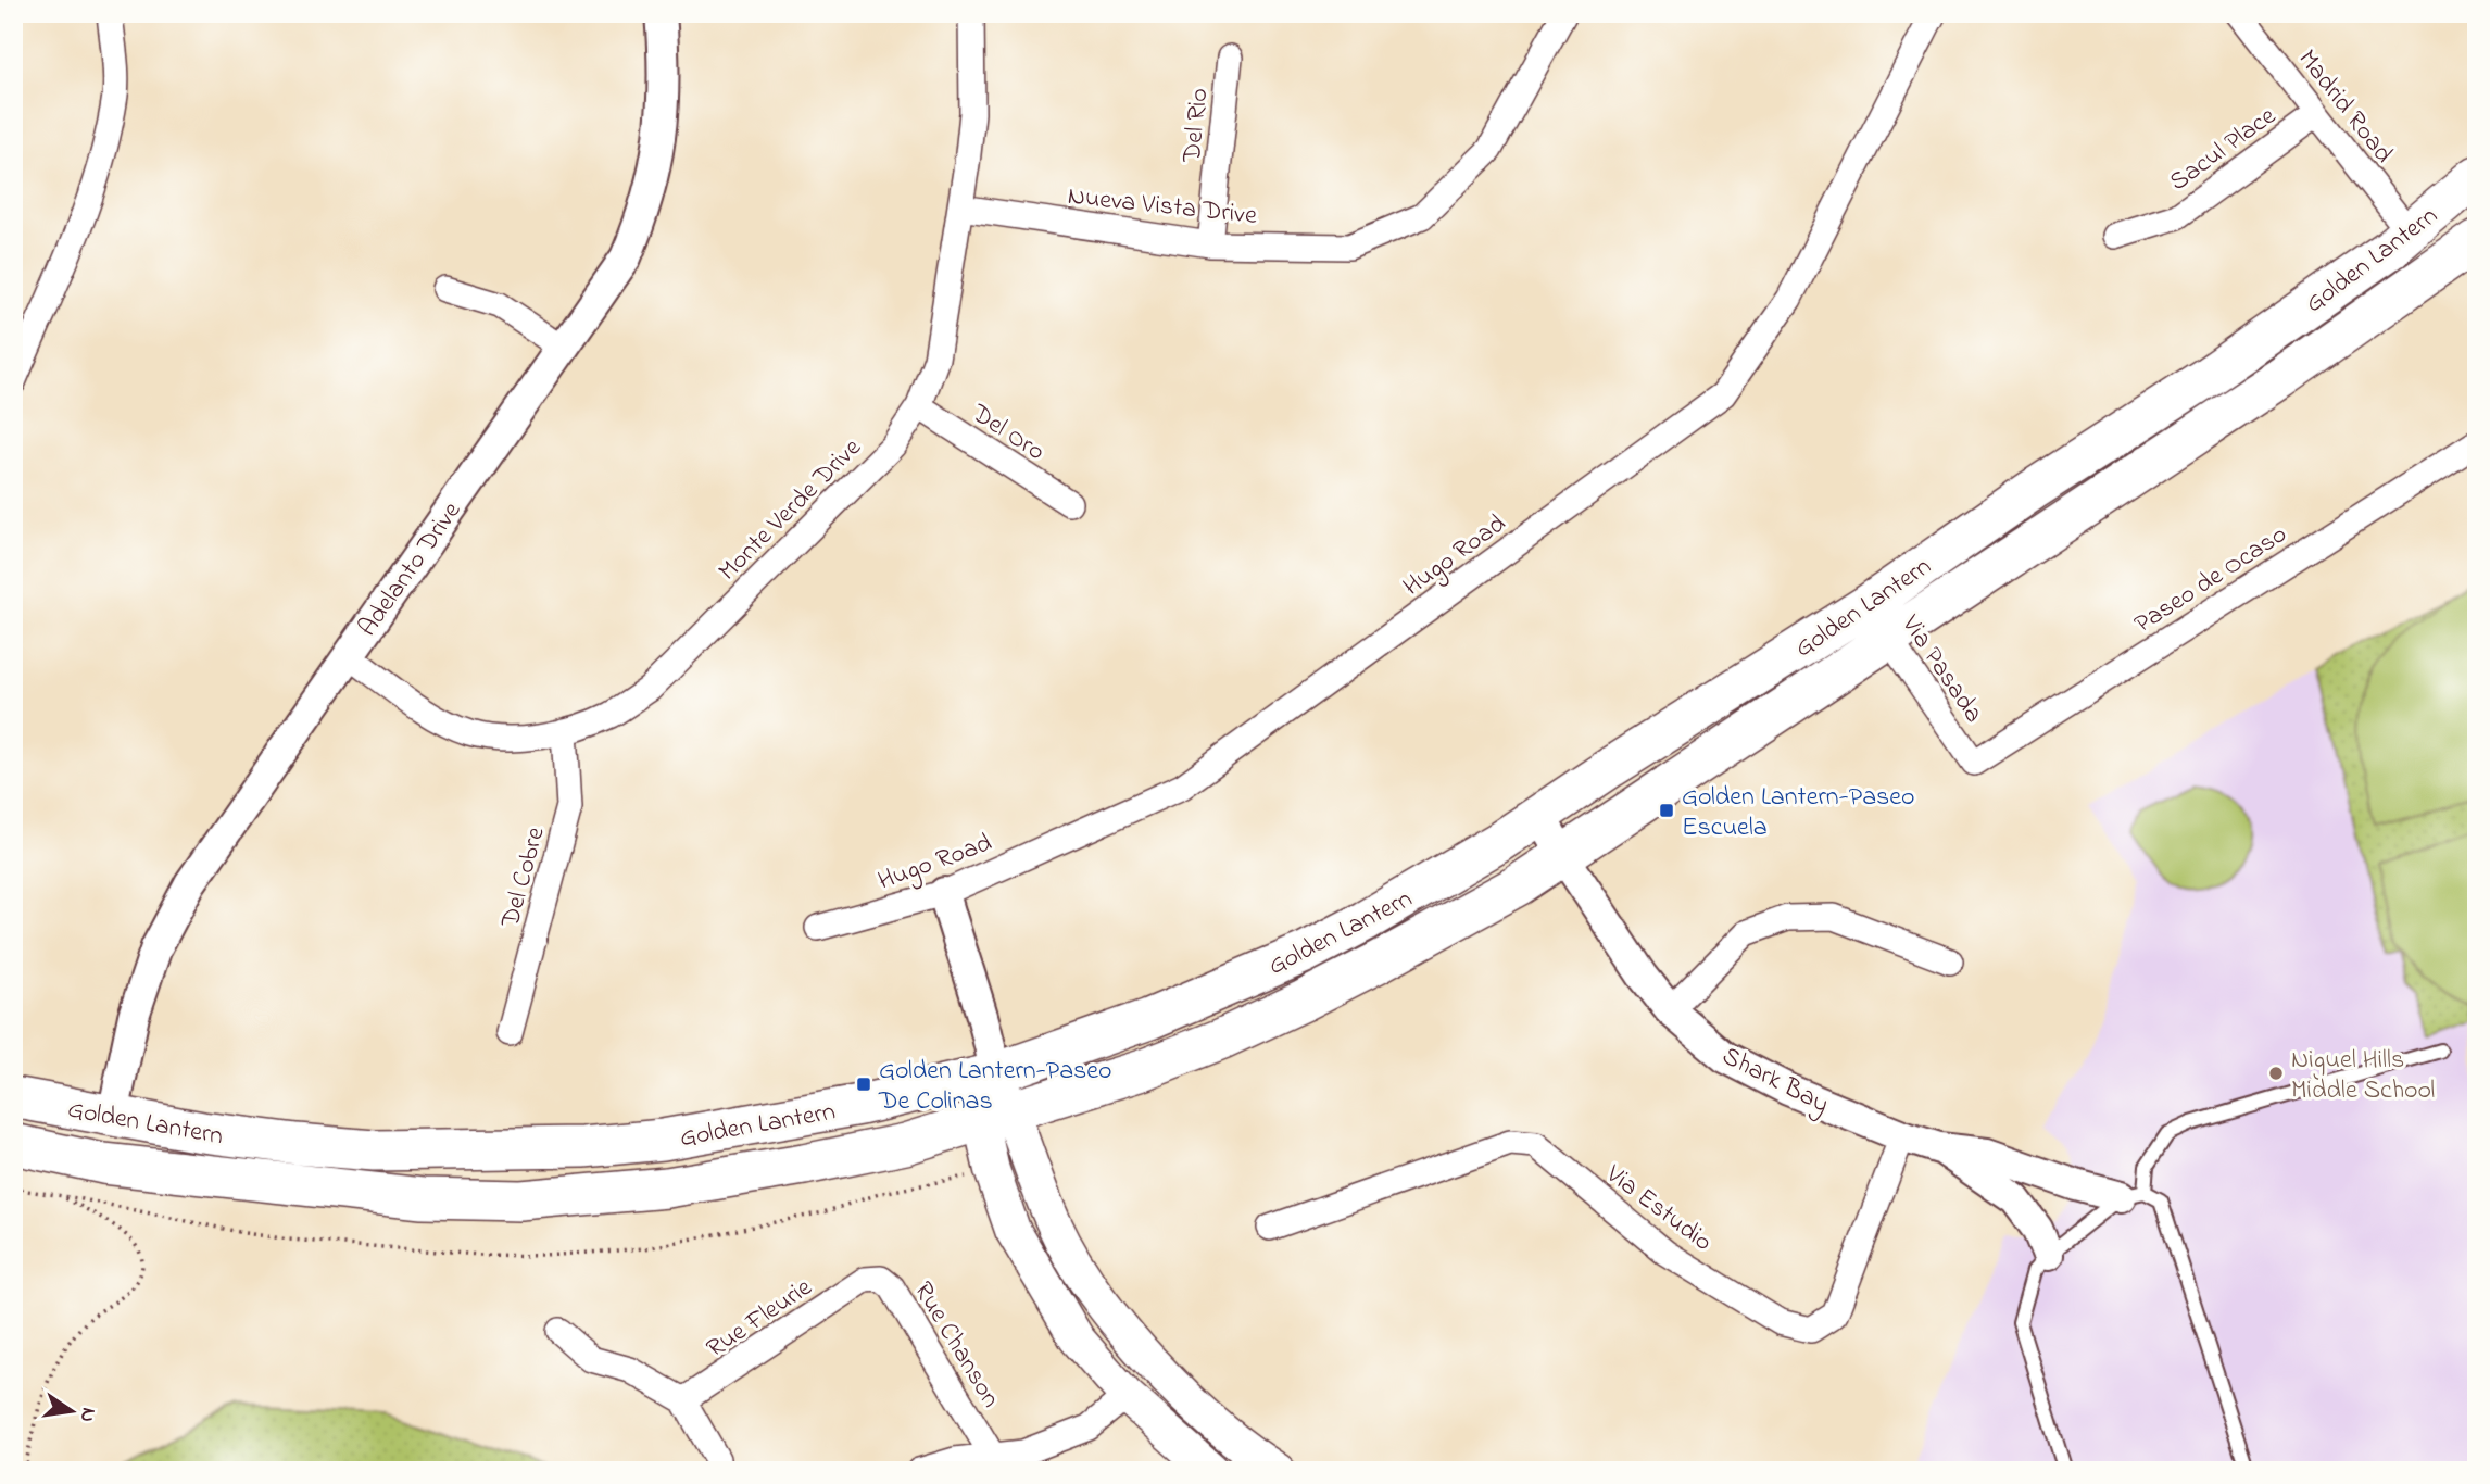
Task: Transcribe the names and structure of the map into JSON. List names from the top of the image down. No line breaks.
{"streets":{"main road":["Golden Lantern"],"street":["Madrid Road","Del Rio","Sacul Place","Nueva Vista Drive","Del Oro","Monte Verde Drive","Hugo Road","Adelanto Drive","Paseo de Ocaso","Via Pasada","Del Cobre","Shark Bay","Via Estudio","Rue Fleurie","Rue Chanson"]},"crossings":[["Madrid Road","Sacul Place"],["Madrid Road","Golden Lantern"],["Del Rio","Nueva Vista Drive"],["Nueva Vista Drive","Monte Verde Drive"],["Golden Lantern","Adelanto Drive"],["Golden Lantern","Via Pasada"],["Golden Lantern","Shark Bay"],["Del Oro","Monte Verde Drive"],["Monte Verde Drive","Adelanto Drive"],["Monte Verde Drive","Del Cobre"],["Paseo de Ocaso","Via Pasada"],["Shark Bay","Via Estudio"],["Rue Fleurie","Rue Chanson"]],"places":{"transit":["Golden Lantern-Paseo Escuela","Golden Lantern-Paseo De Colinas"],"other":["Niguel Hills Middle School"]},"north":"right"}
